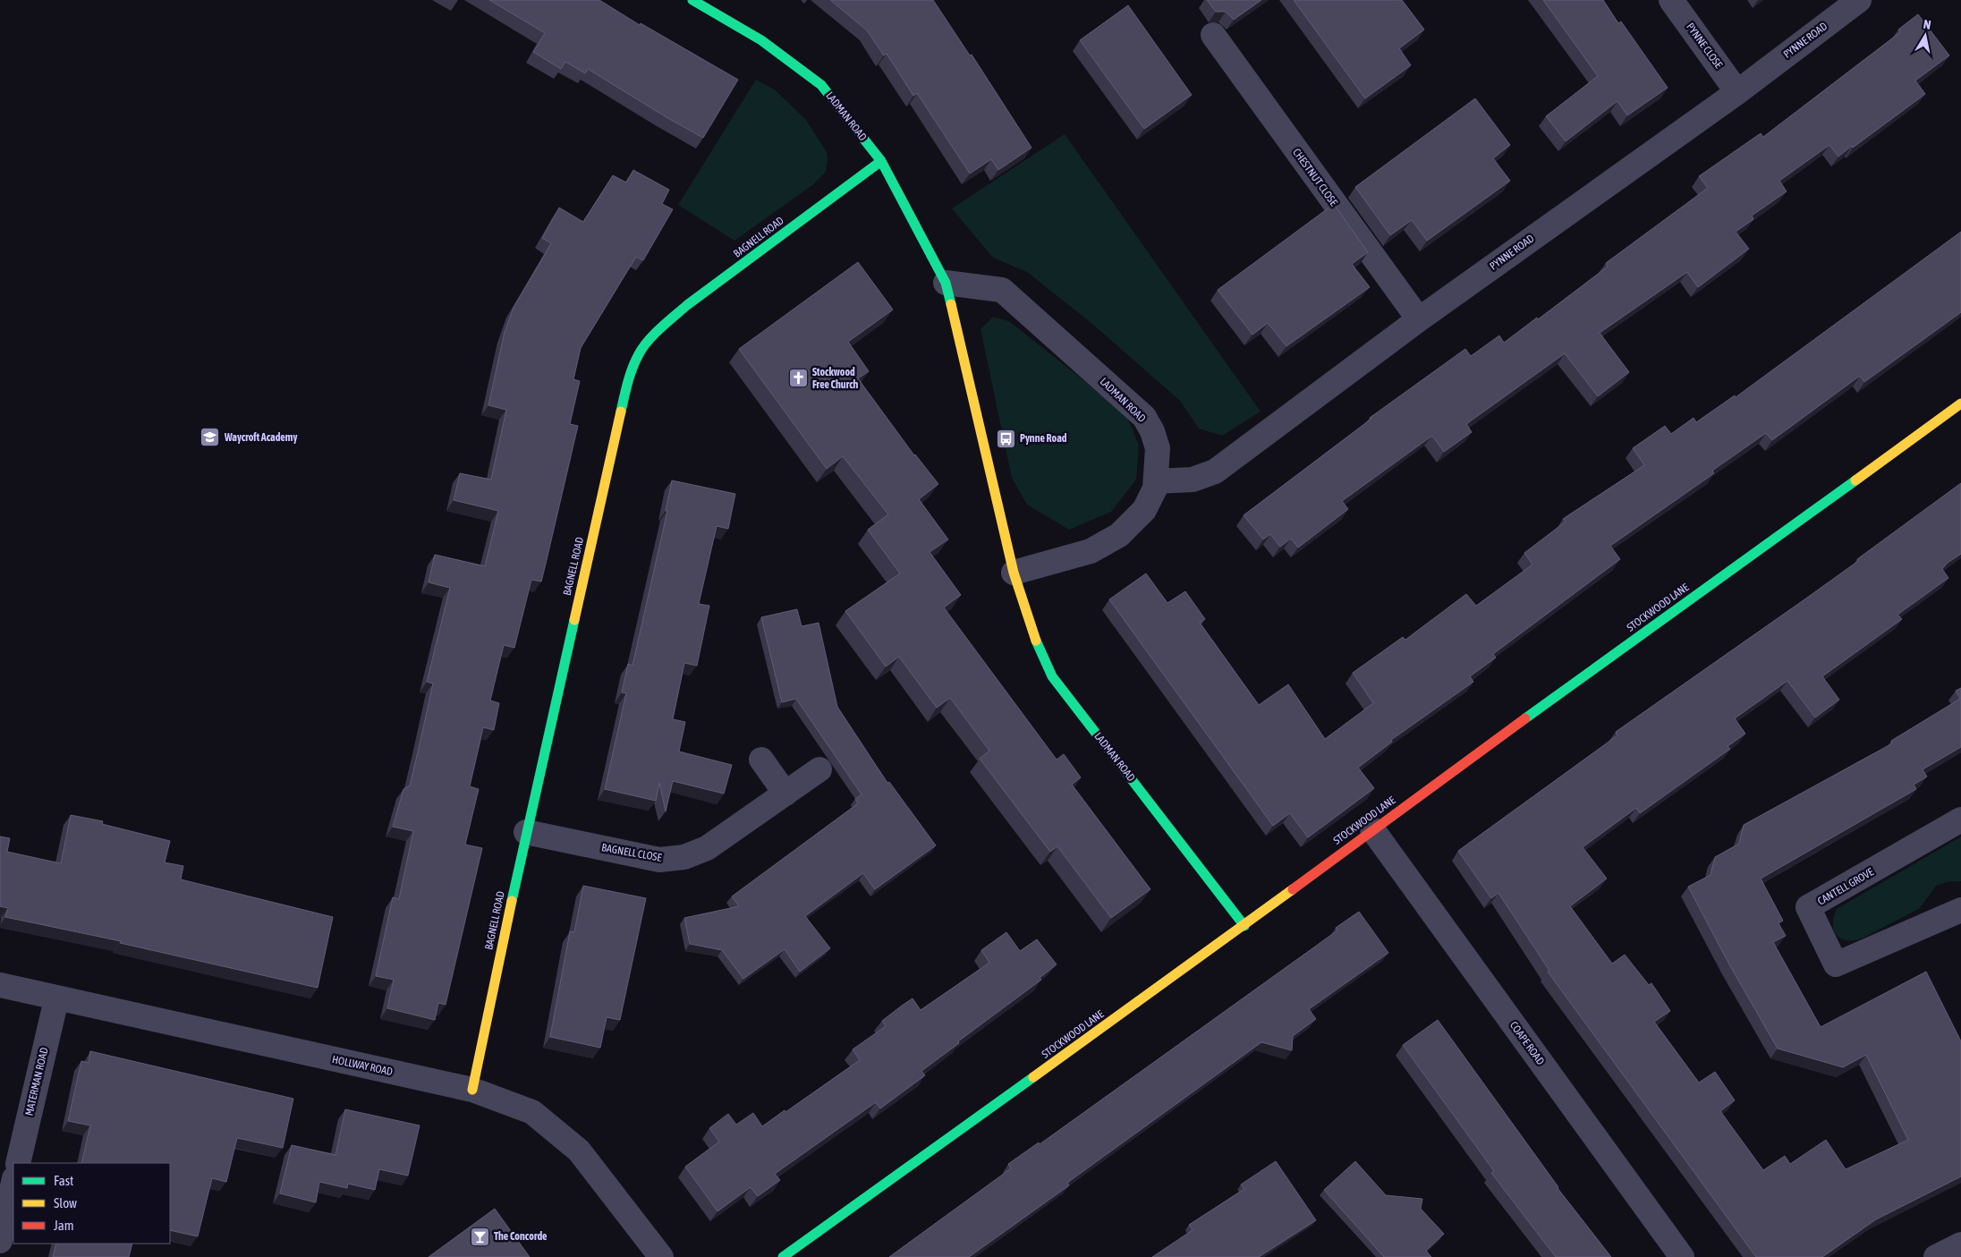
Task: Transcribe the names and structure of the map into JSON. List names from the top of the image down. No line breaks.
{"streets":{"street":["PYNNE ROAD","PYNNE CLOSE","LADMAN ROAD","CHESTNUT CLOSE","BAGNELL ROAD","STOCKWOOD LANE","BAGNELL CLOSE","CANTELL GROVE","COAPE ROAD","HOLLWAY ROAD","MATERMAN ROAD"]},"crossings":[["PYNNE ROAD","PYNNE CLOSE"],["PYNNE ROAD","LADMAN ROAD"],["PYNNE ROAD","CHESTNUT CLOSE"],["LADMAN ROAD","BAGNELL ROAD"],["LADMAN ROAD","STOCKWOOD LANE"],["BAGNELL ROAD","BAGNELL CLOSE"],["BAGNELL ROAD","HOLLWAY ROAD"],["STOCKWOOD LANE","COAPE ROAD"],["HOLLWAY ROAD","MATERMAN ROAD"]],"places":{"church":["Stockwood Free Church"],"school or university":["Waycroft Academy"],"bus stop":["Pynne Road"],"bar":["The Concorde"]},"legend":["Fast","Slow","Jam"],"north":"top"}
